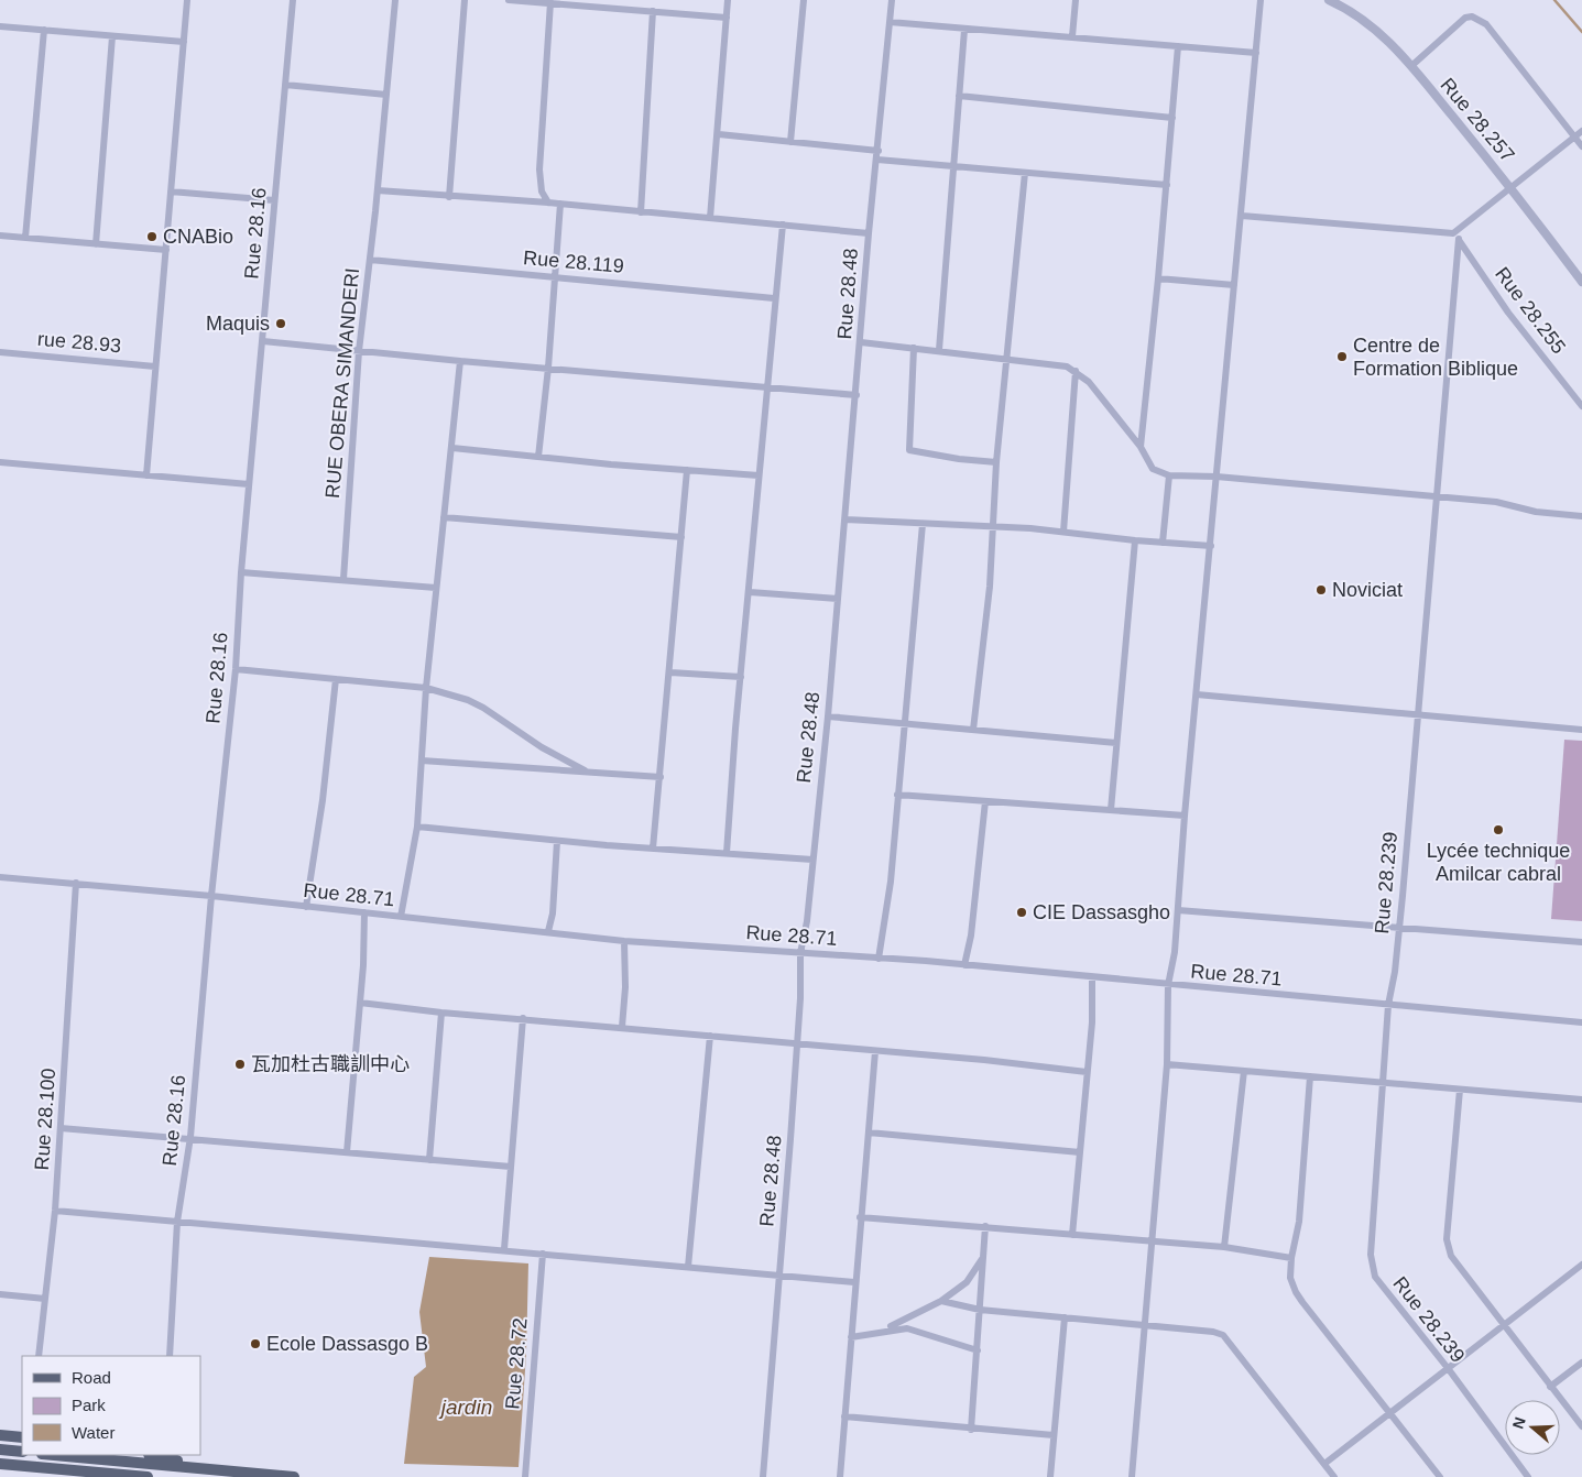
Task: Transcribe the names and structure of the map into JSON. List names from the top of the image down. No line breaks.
{"streets":{"street":["Rue 28.257","Rue 28.16","Rue 28.119","Rue 28.48","Rue 28.255","rue 28.93","RUE OBERA SIMANDERI","Rue 28.239","Rue 28.71","Rue 28.100","Rue 28.72"]},"crossings":[["Rue 28.16","Rue 28.71"],["Rue 28.119","RUE OBERA SIMANDERI"],["Rue 28.48","Rue 28.71"],["Rue 28.255","Rue 28.239"],["Rue 28.239","Rue 28.71"],["Rue 28.71","Rue 28.100"]],"water":["jardin"],"places":["CNABio","Maquis","Centre de Formation Biblique","Noviciat","Lycée technique Amilcar cabral","CIE Dassasgho","瓦加杜古職訓中心","Ecole Dassasgo B"],"legend":["Road","Park","Water"],"north":"left"}
